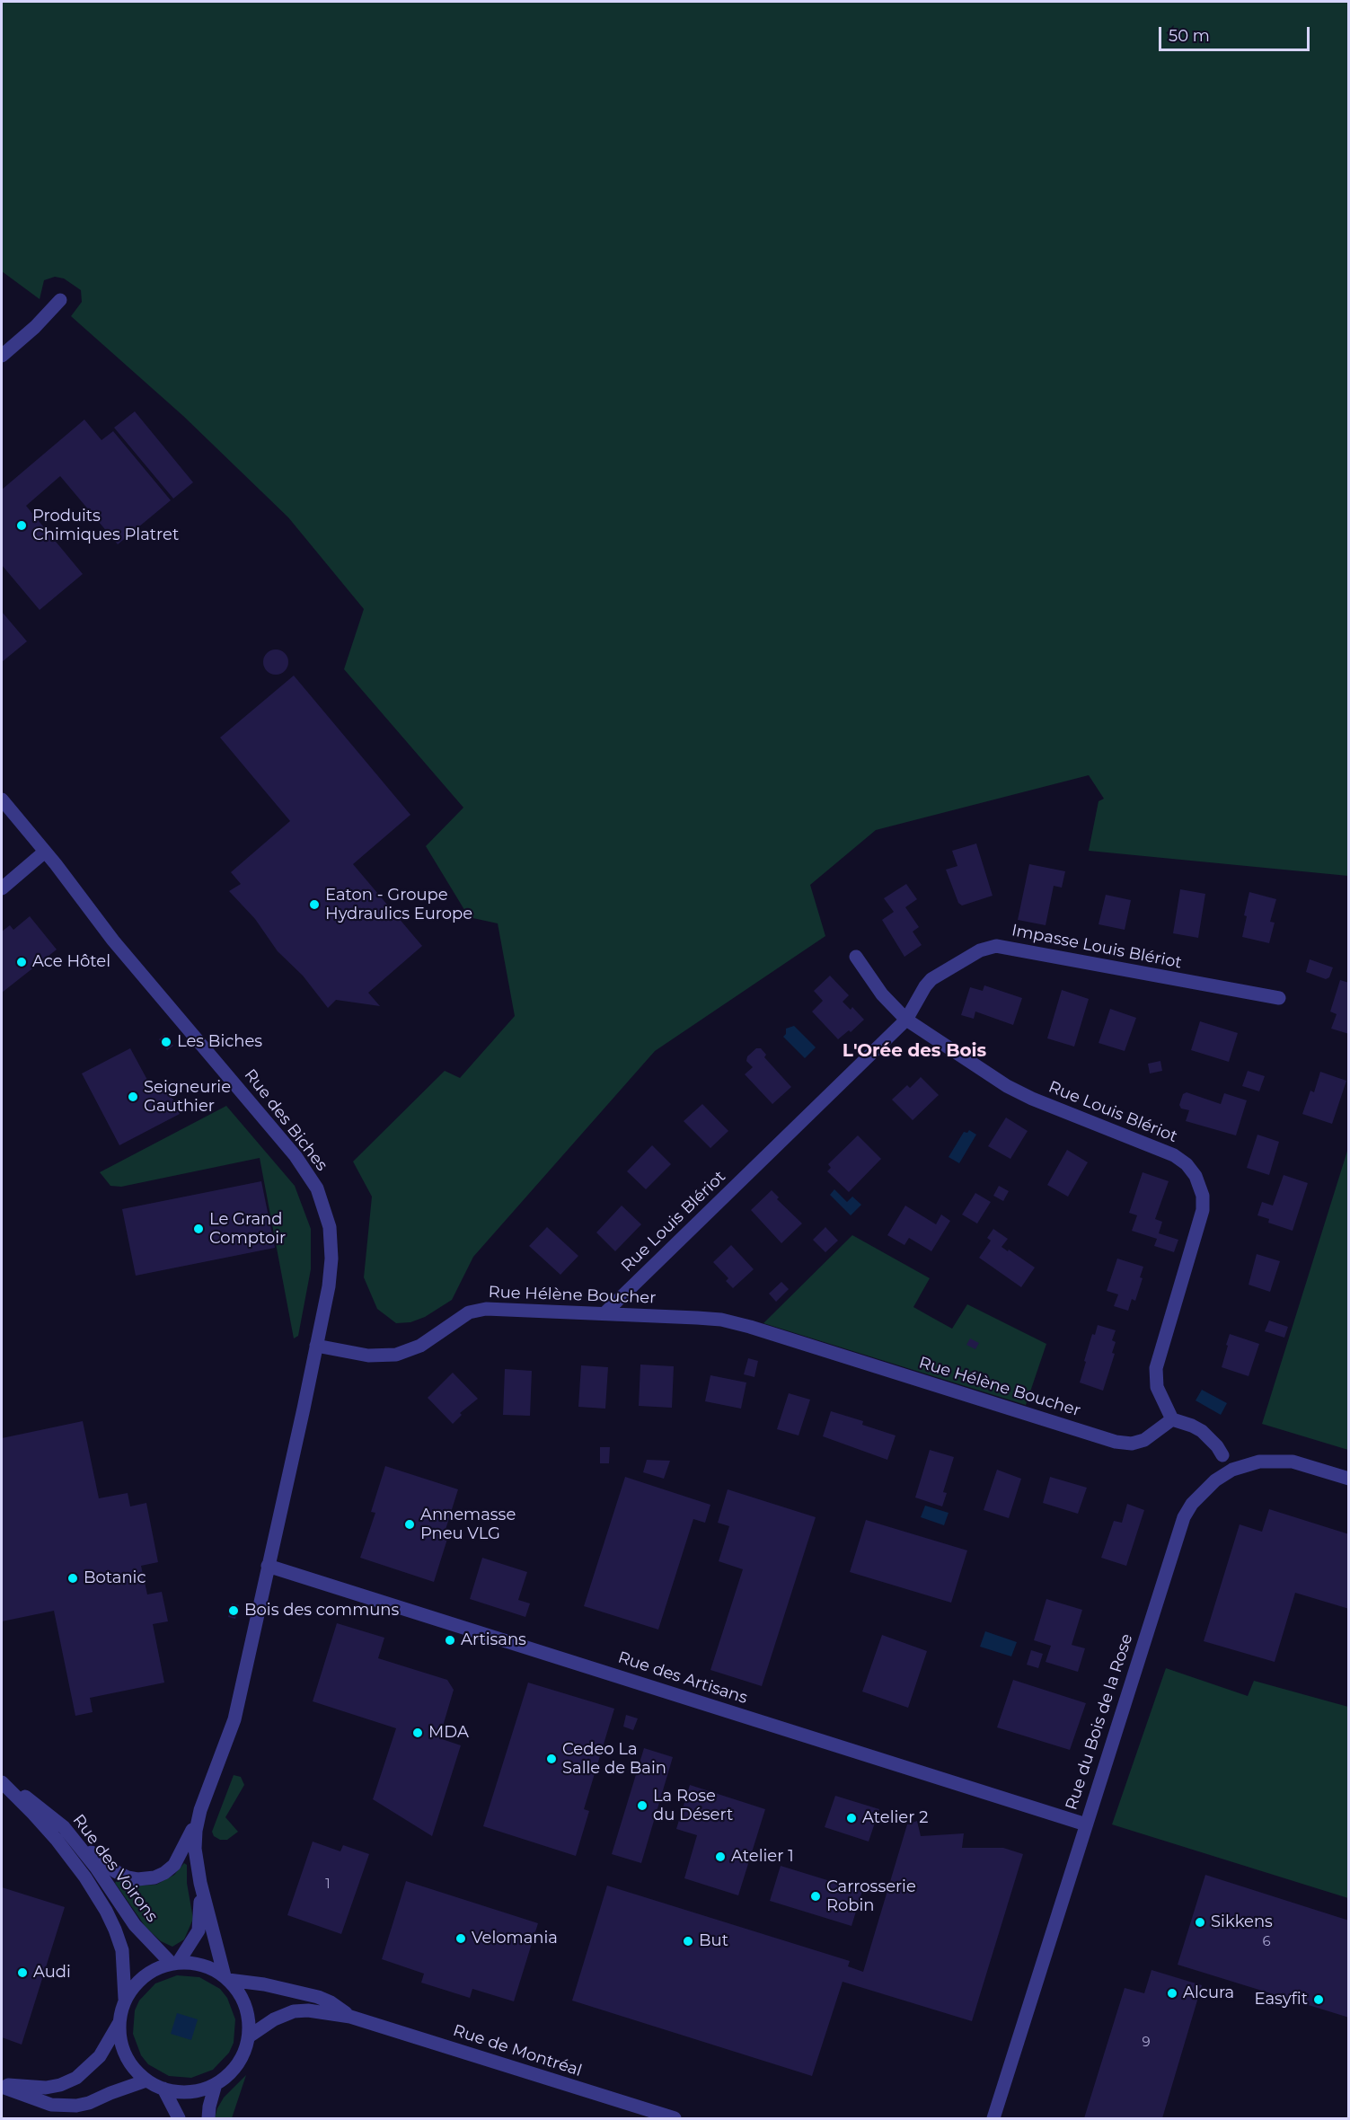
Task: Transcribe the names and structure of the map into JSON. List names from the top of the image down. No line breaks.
{"streets":{"street":["Impasse Louis Blériot","Rue Louis Blériot","Rue des Biches","Rue Hélène Boucher","Rue des Artisans","Rue du Bois de la Rose","Rue des Voirons","Rue de Montréal"]},"crossings":[["Impasse Louis Blériot","Rue Louis Blériot"],["Rue Louis Blériot","Rue Hélène Boucher"],["Rue des Biches","Rue Hélène Boucher"],["Rue des Artisans","Rue du Bois de la Rose"],["Rue des Voirons","Rue de Montréal"]],"districts":["L'Orée des Bois"],"places":["Produits Chimiques Platret","Eaton - Groupe Hydraulics Europe","Ace Hôtel","Les Biches","Seigneurie Gauthier","Le Grand Comptoir","Annemasse Pneu VLG","Botanic","Bois des communs","Artisans","MDA","Cedeo La Salle de Bain","La Rose du Désert","Atelier 2","Atelier 1","Carrosserie Robin","Sikkens","Velomania","But","Audi","Alcura","Easyfit"],"house_numbers":["1","6","9"],"scale_bar":"50 m"}
